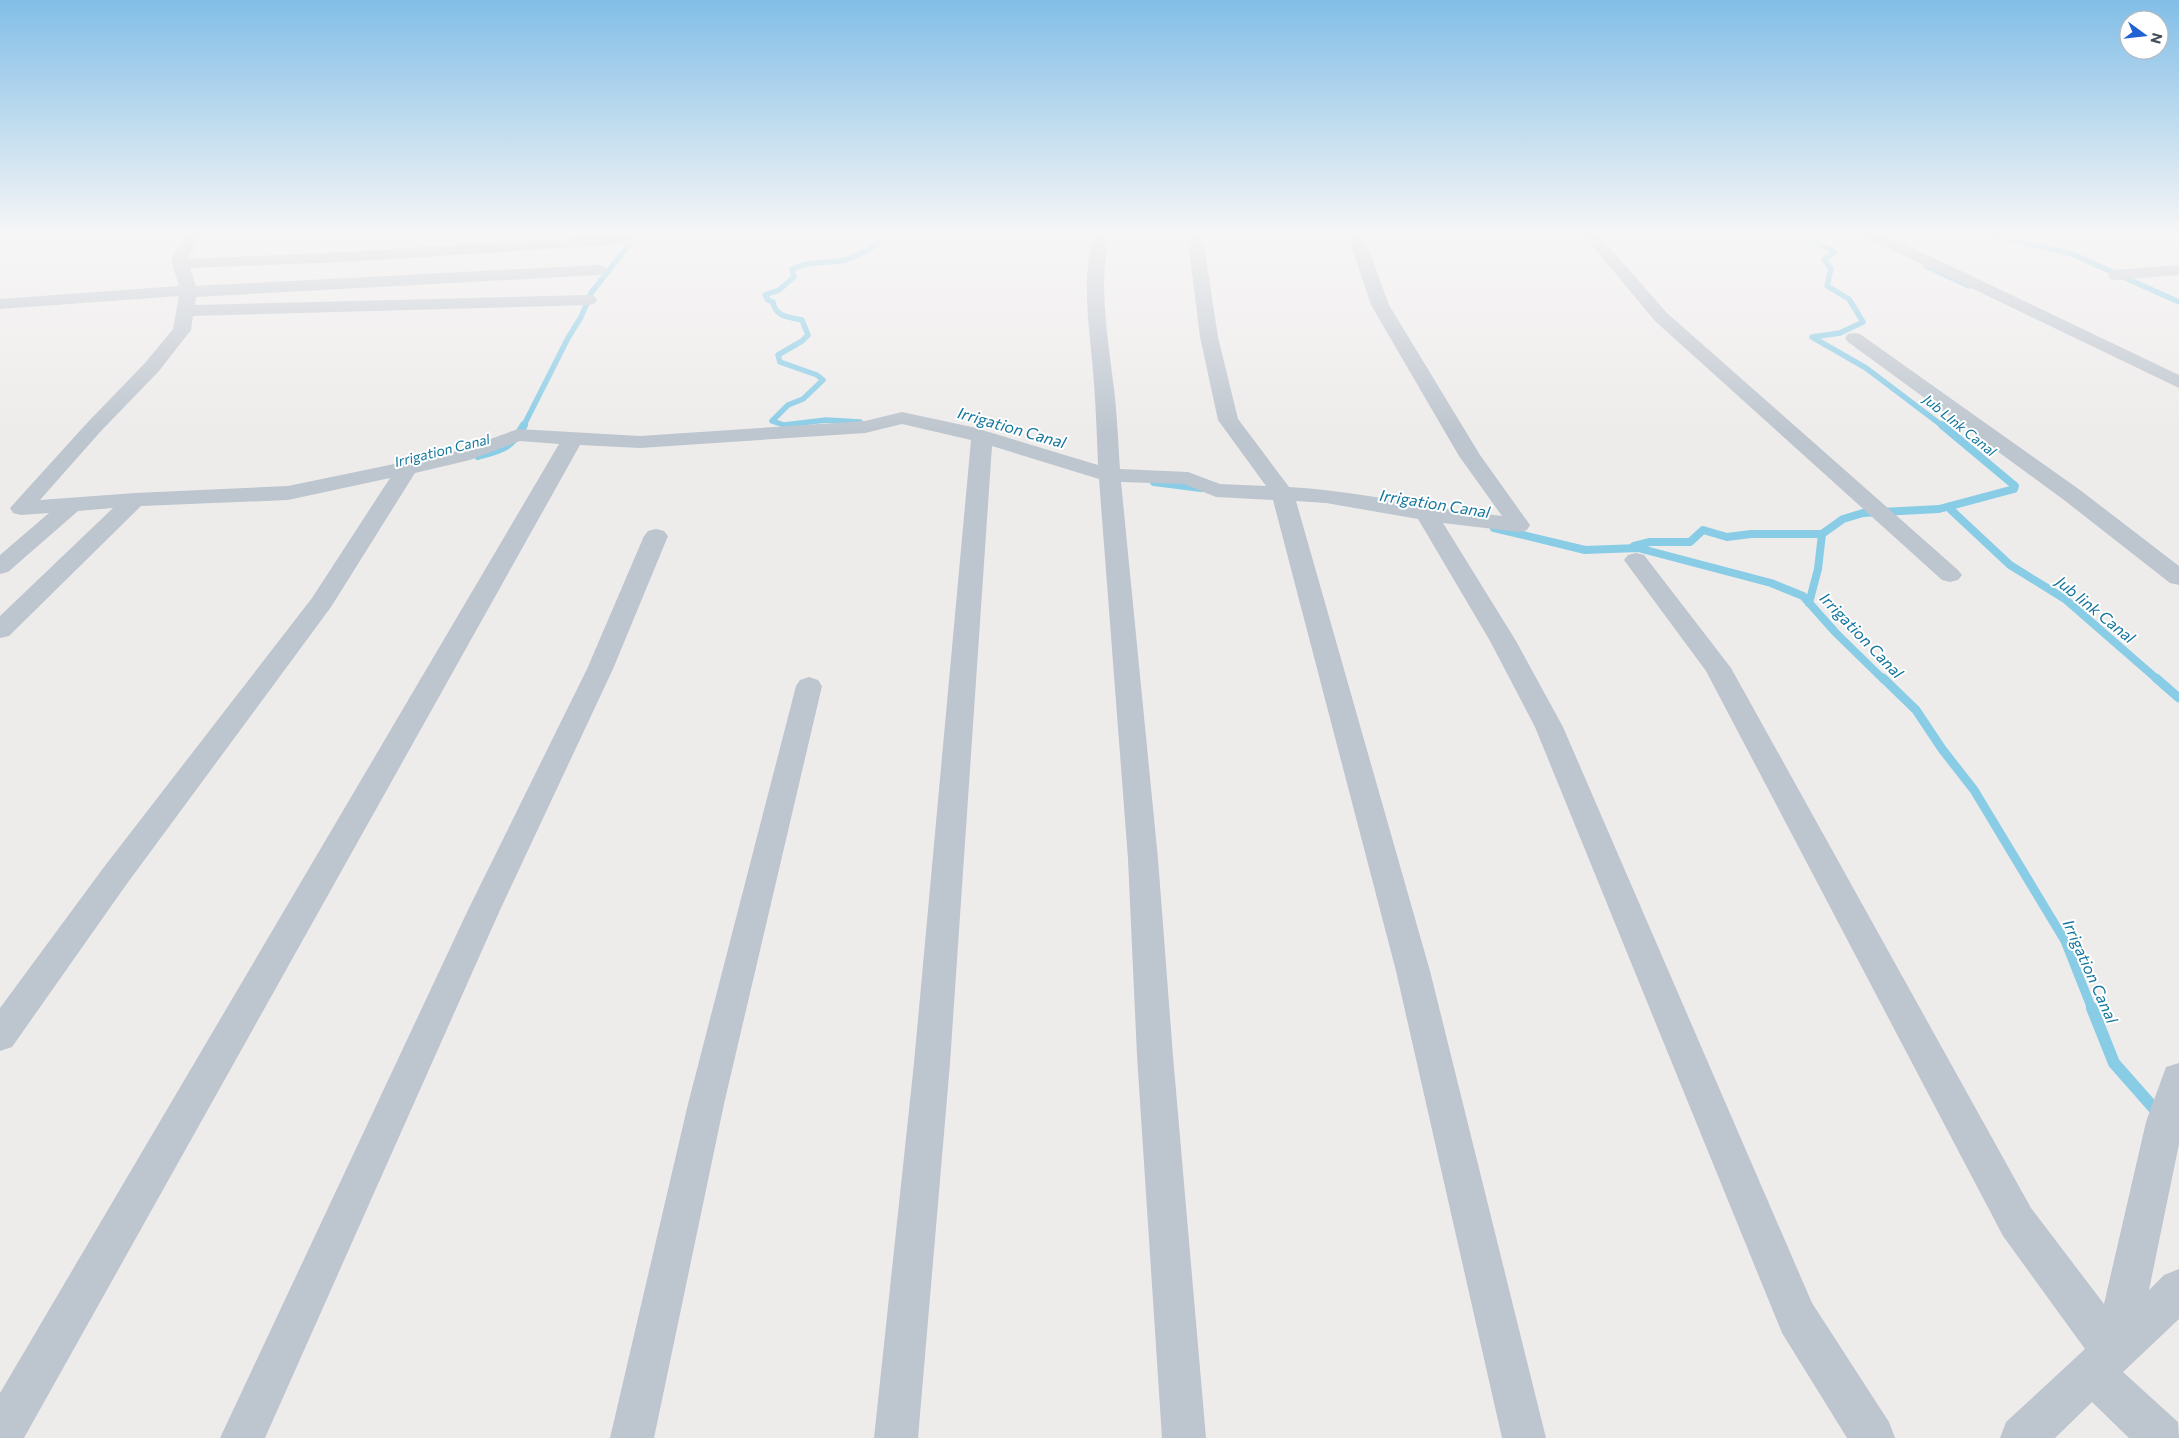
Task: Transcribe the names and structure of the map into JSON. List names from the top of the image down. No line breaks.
{"water":["Jub LInk Canal","Irrigation Canal","Jub link Canal"],"north":"right"}
